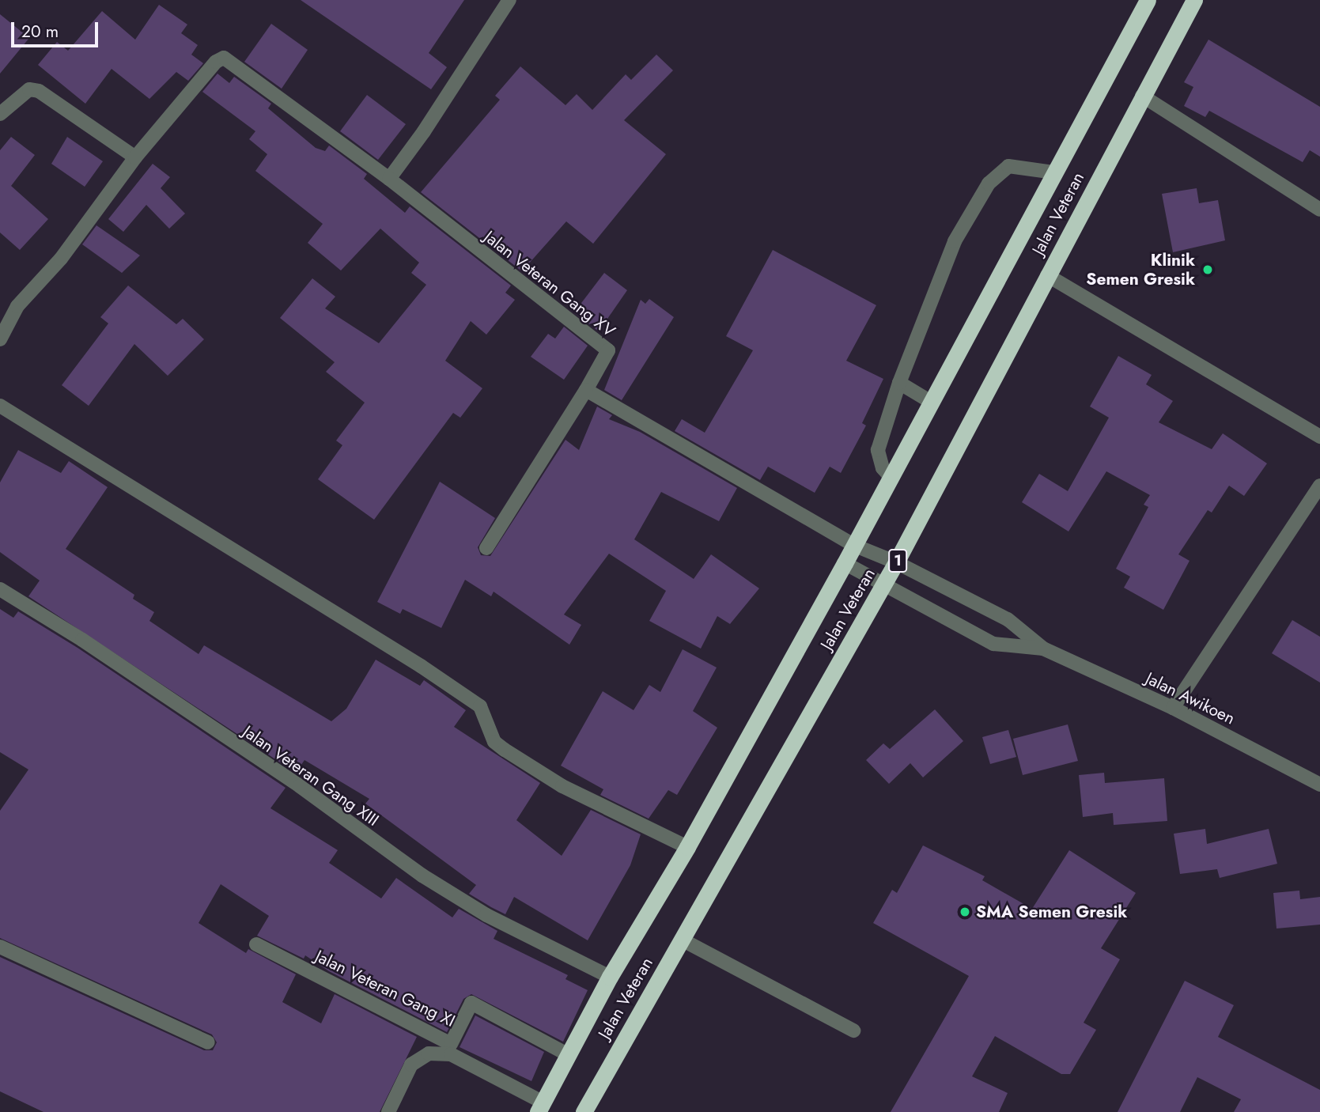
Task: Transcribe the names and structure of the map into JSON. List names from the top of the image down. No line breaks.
{"streets":{"highway":["Jalan Veteran","1"],"street":["Jalan Veteran Gang XV","Jalan Awikoen","Jalan Veteran Gang XIII","Jalan Veteran Gang XI"]},"crossings":[["Jalan Veteran","Jalan Veteran Gang XIII"],["Jalan Veteran","Jalan Veteran Gang XI"]],"places":["Klinik Semen Gresik","SMA Semen Gresik"],"scale_bar":"20 m"}
